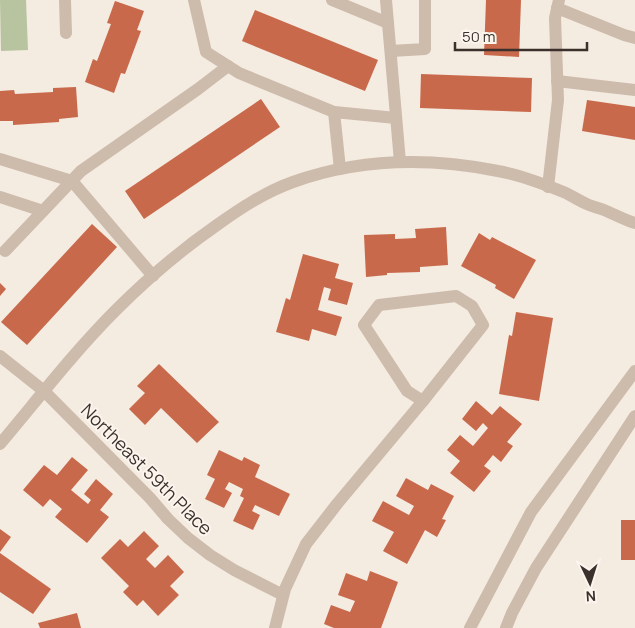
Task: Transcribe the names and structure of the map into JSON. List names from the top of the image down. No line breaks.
{"streets":{"street":["Northeast 59th Place"]},"scale_bar":"50 m","north":"bottom"}
